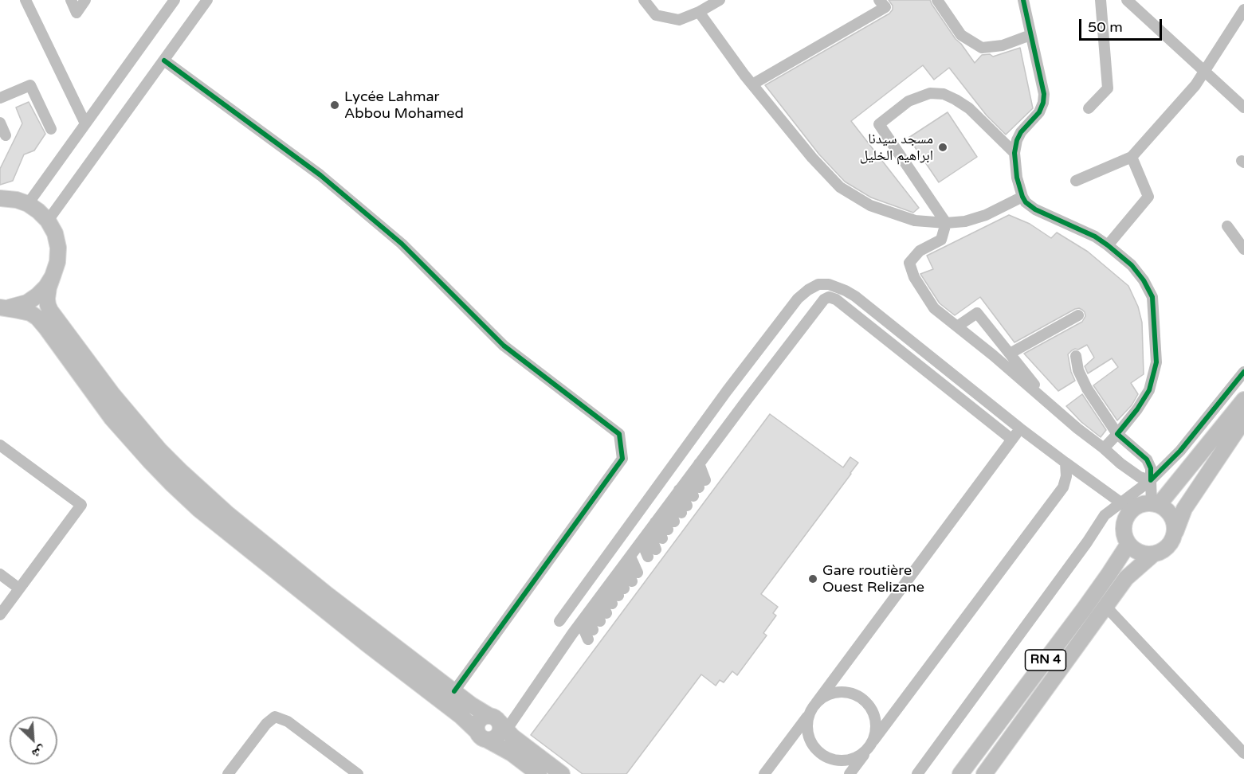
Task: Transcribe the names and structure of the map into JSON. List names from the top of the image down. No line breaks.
{"streets":{"highway":["RN 4"]},"places":["Lycée Lahmar Abbou Mohamed","مسجد سيدنا ابراهيم الخليل","Gare routière Ouest Relizane"],"scale_bar":"50 m","north":"bottom right"}
